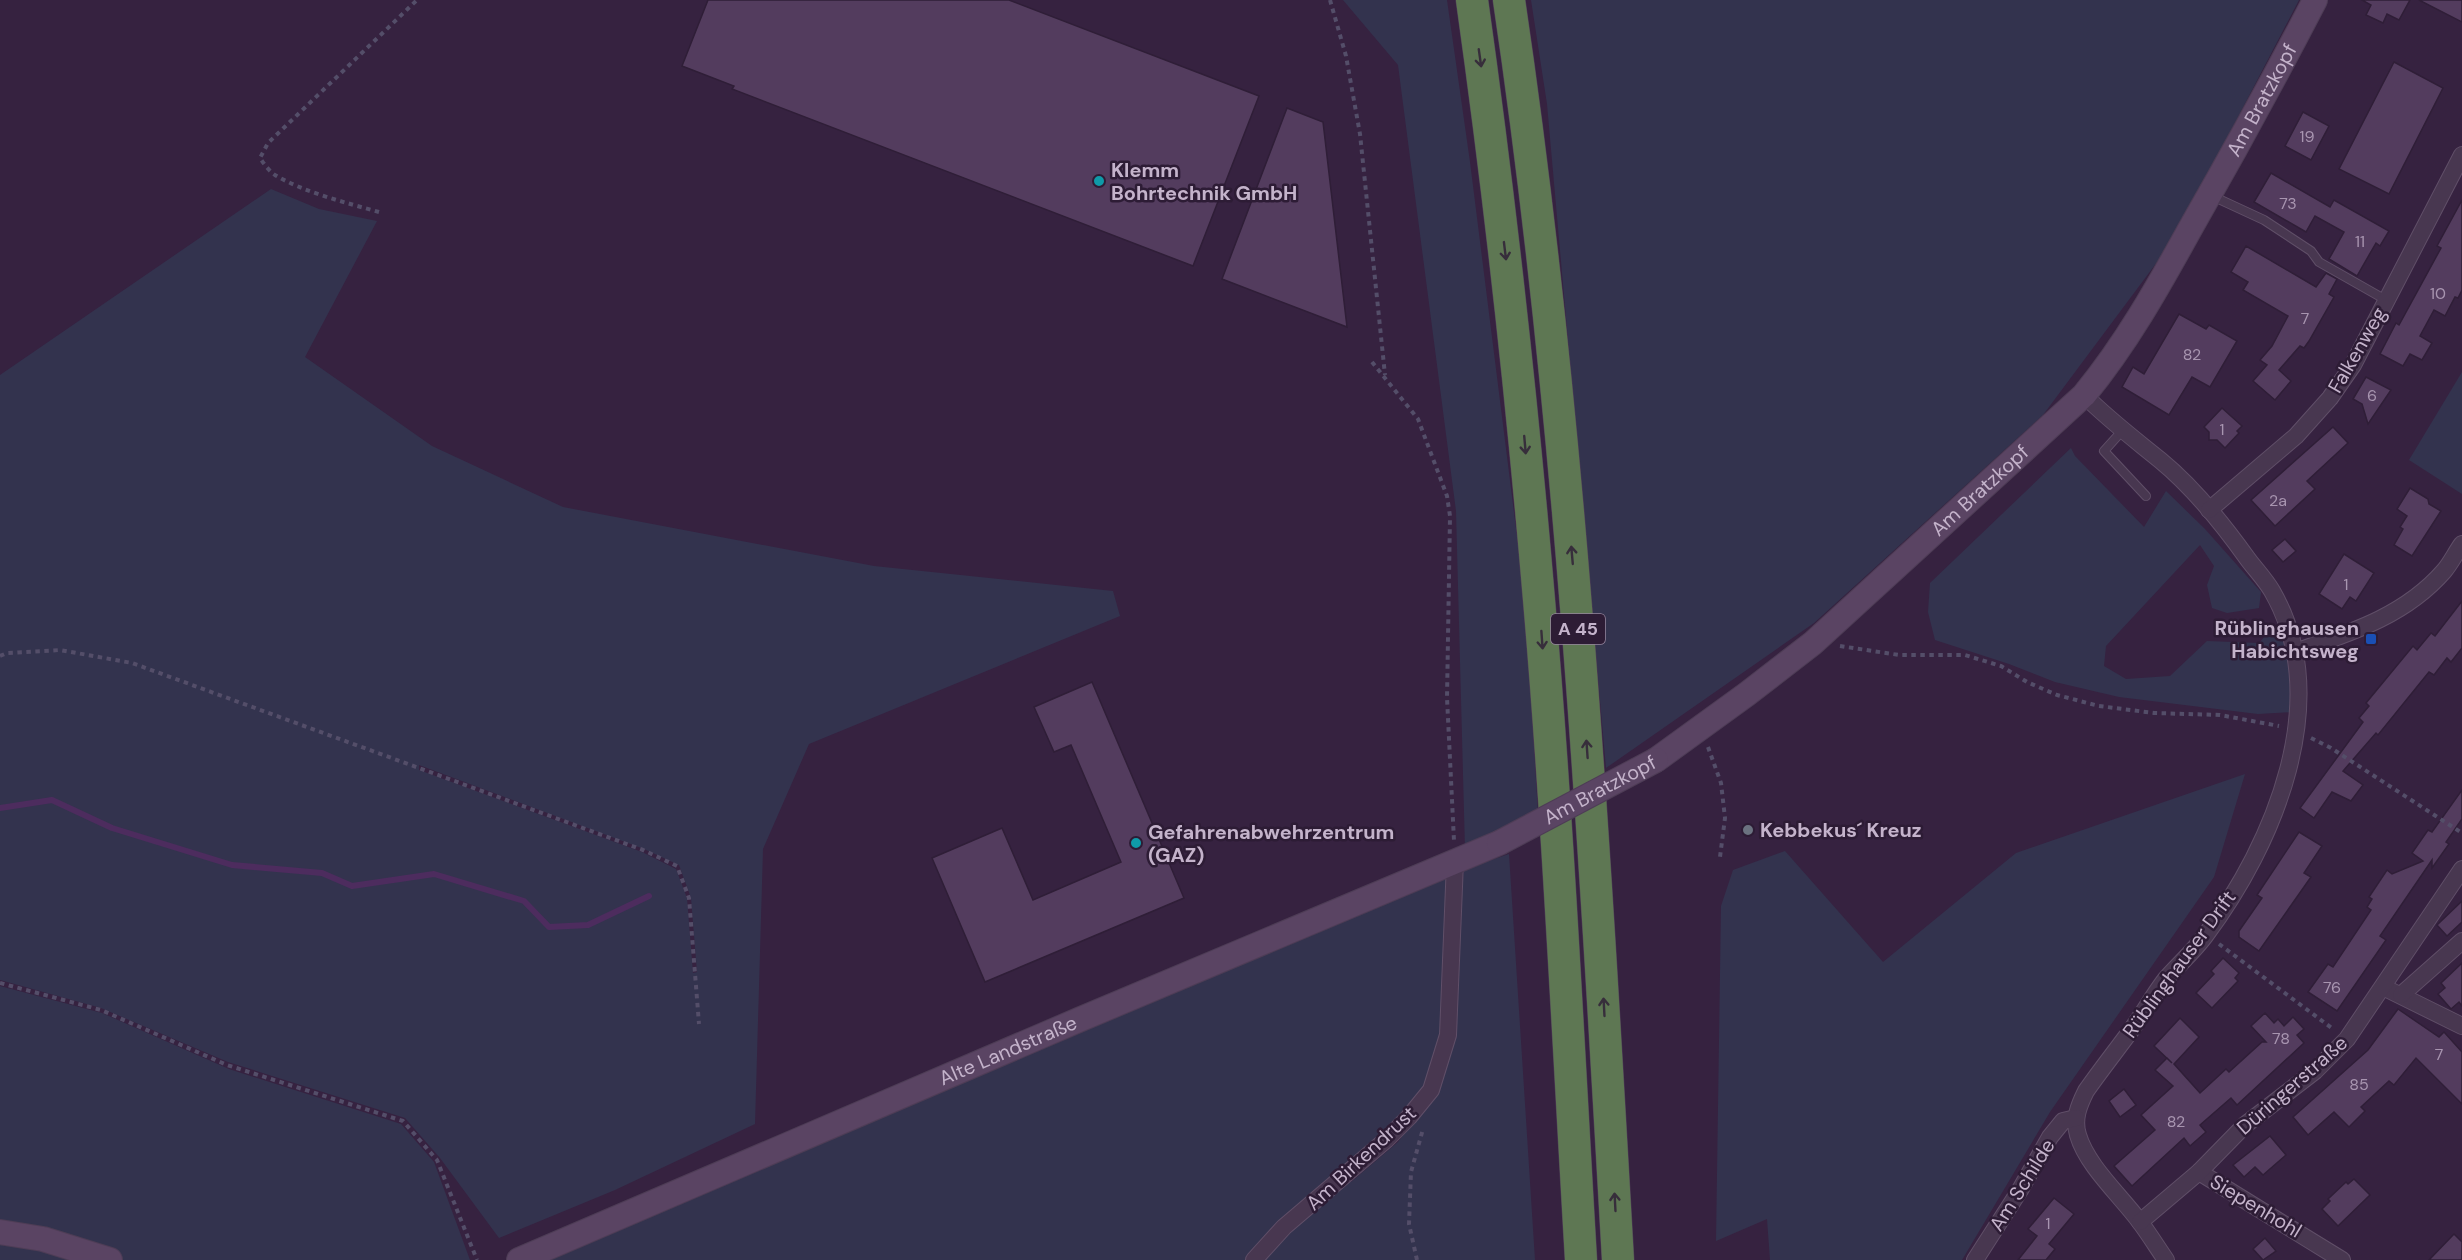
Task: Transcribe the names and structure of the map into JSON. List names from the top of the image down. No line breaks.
{"streets":{"highway":["A 45"],"street":["Am Bratzkopf","Falkenweg","Rüblinghauser Drift","Alte Landstraße","Düringerstraße","Am Birkendrust","Am Schilde","Siepenhohl"]},"crossings":[["Am Bratzkopf","Rüblinghauser Drift"],["Am Bratzkopf","Alte Landstraße"],["Falkenweg","Rüblinghauser Drift"],["Rüblinghauser Drift","Am Schilde"],["Alte Landstraße","Am Birkendrust"],["Düringerstraße","Siepenhohl"]],"places":{"other":["Klemm Bohrtechnik GmbH","Kebbekus´ Kreuz","Gefahrenabwehrzentrum (GAZ)"],"transit":["Rüblinghausen Habichtsweg"]},"house_numbers":["19","73","11","10","7","82","6","1","2a","1","76","78","7","85","82","1"]}
